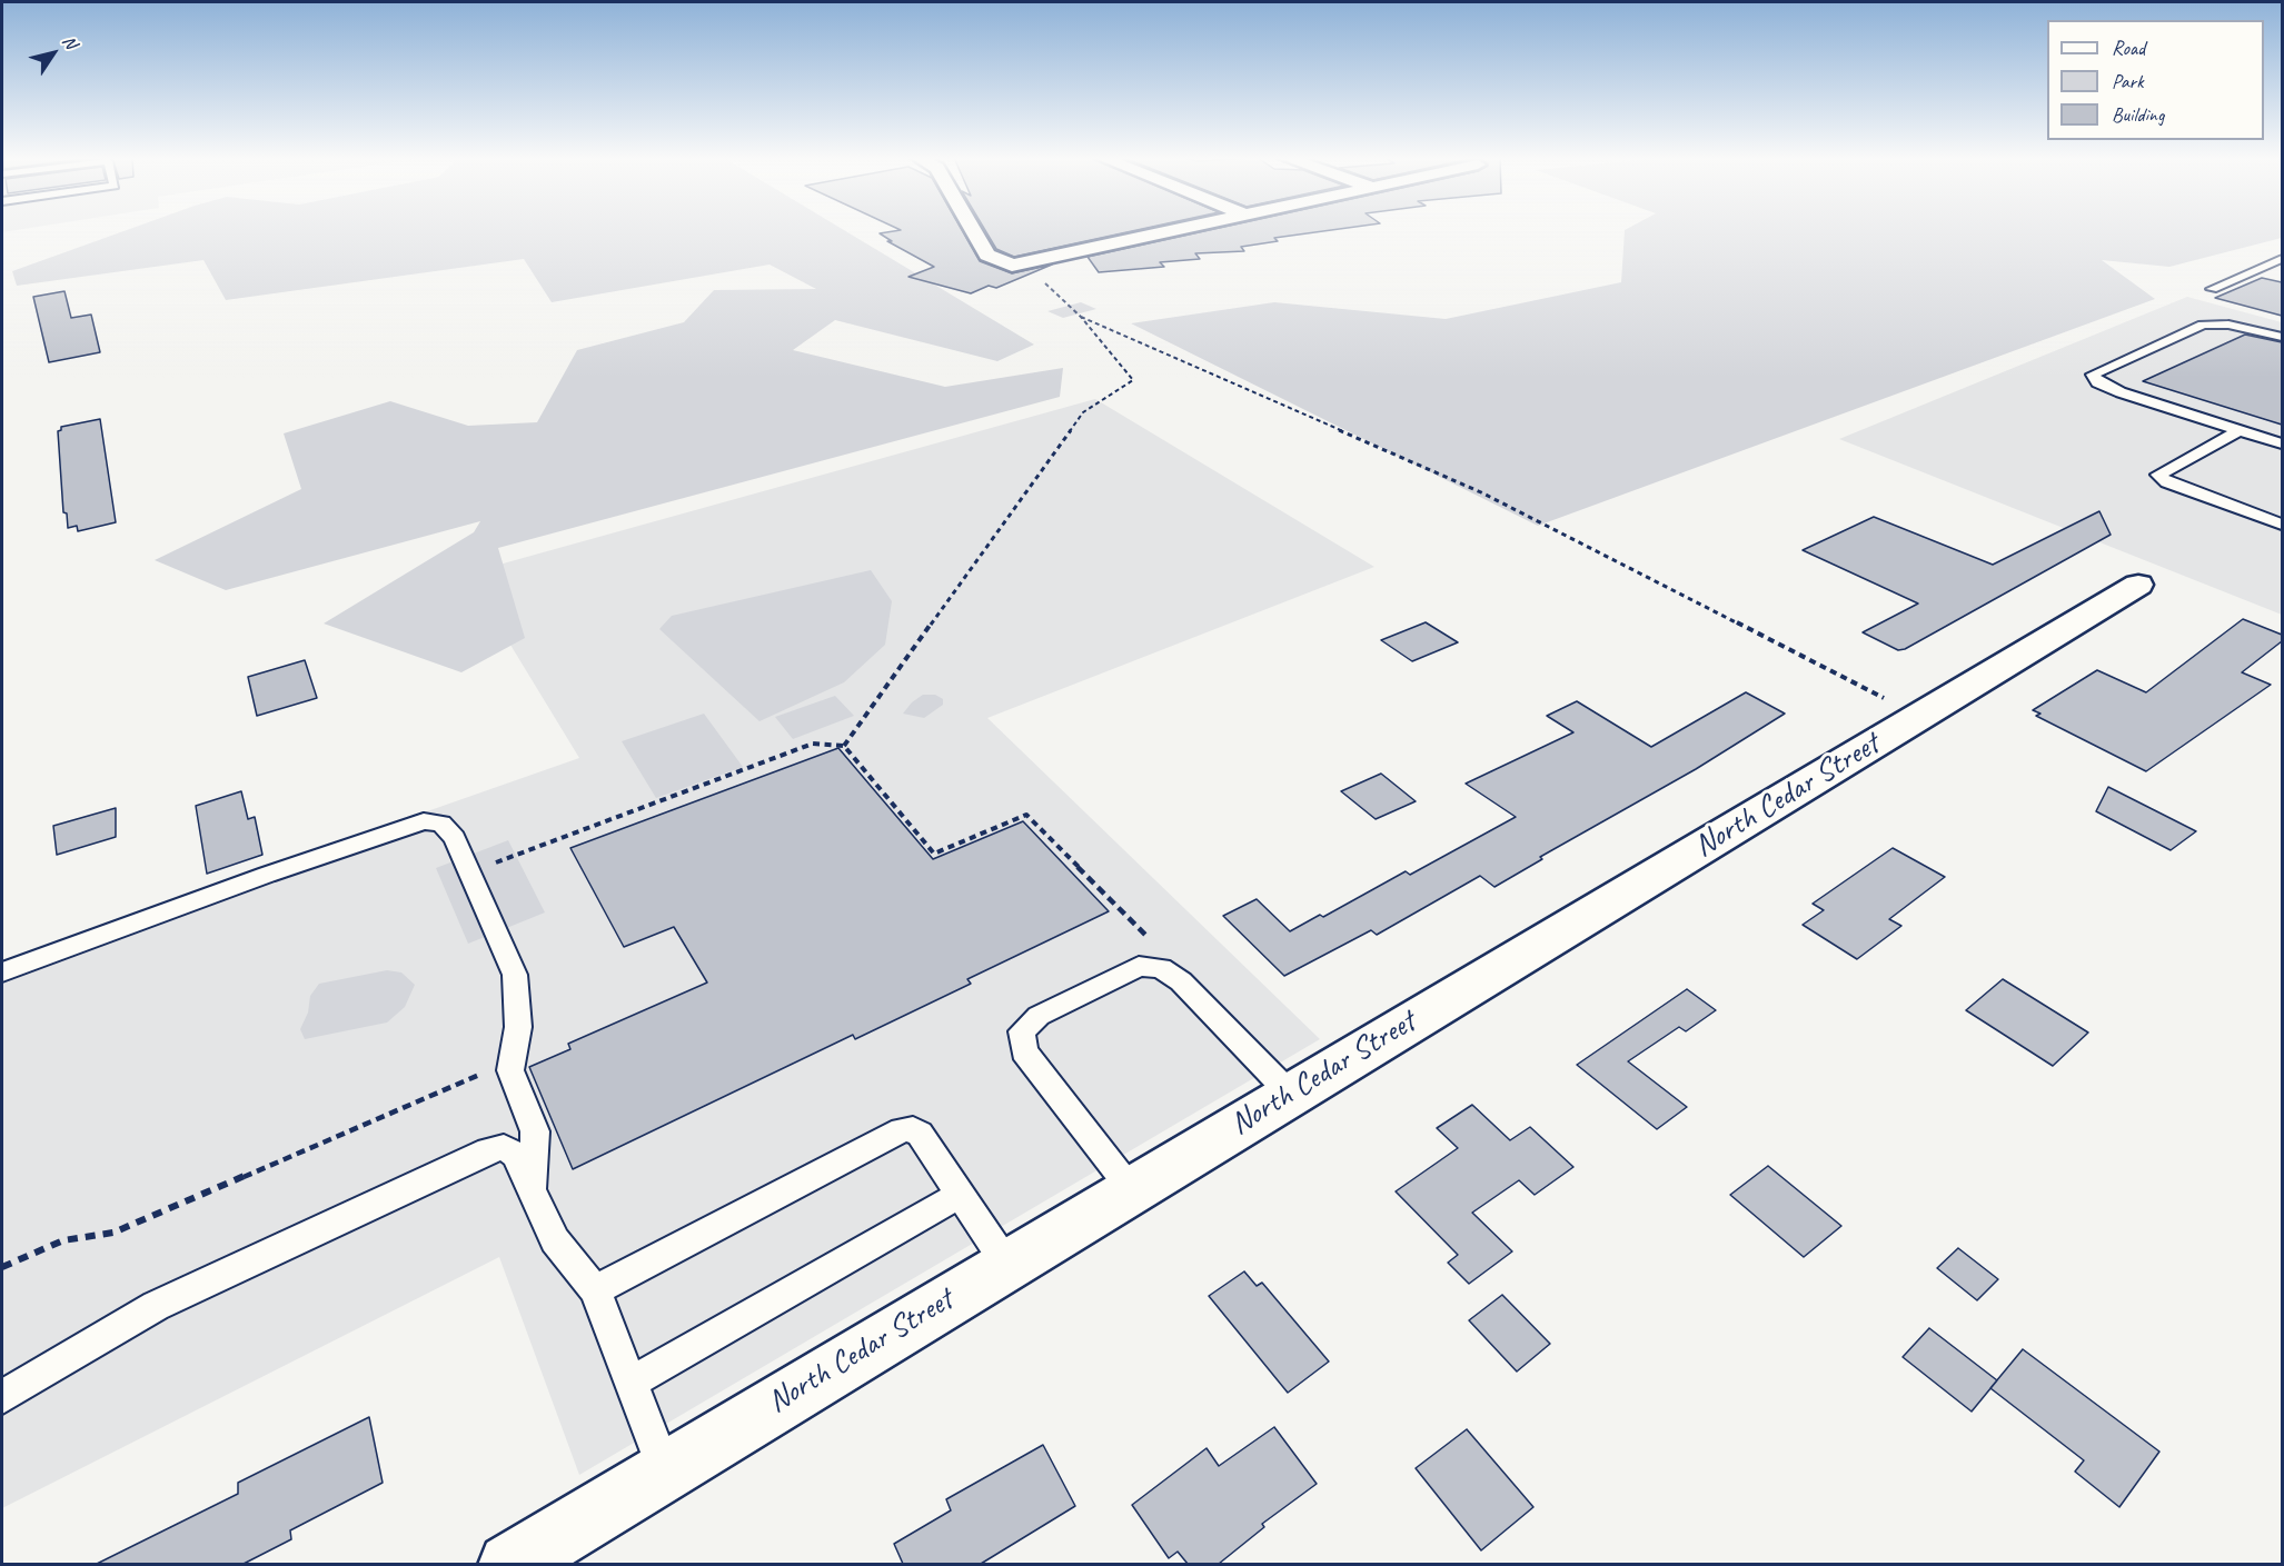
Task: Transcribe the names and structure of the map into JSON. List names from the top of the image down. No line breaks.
{"streets":{"street":["North Cedar Street"]},"legend":["Road","Park","Building"],"north":"top right"}
